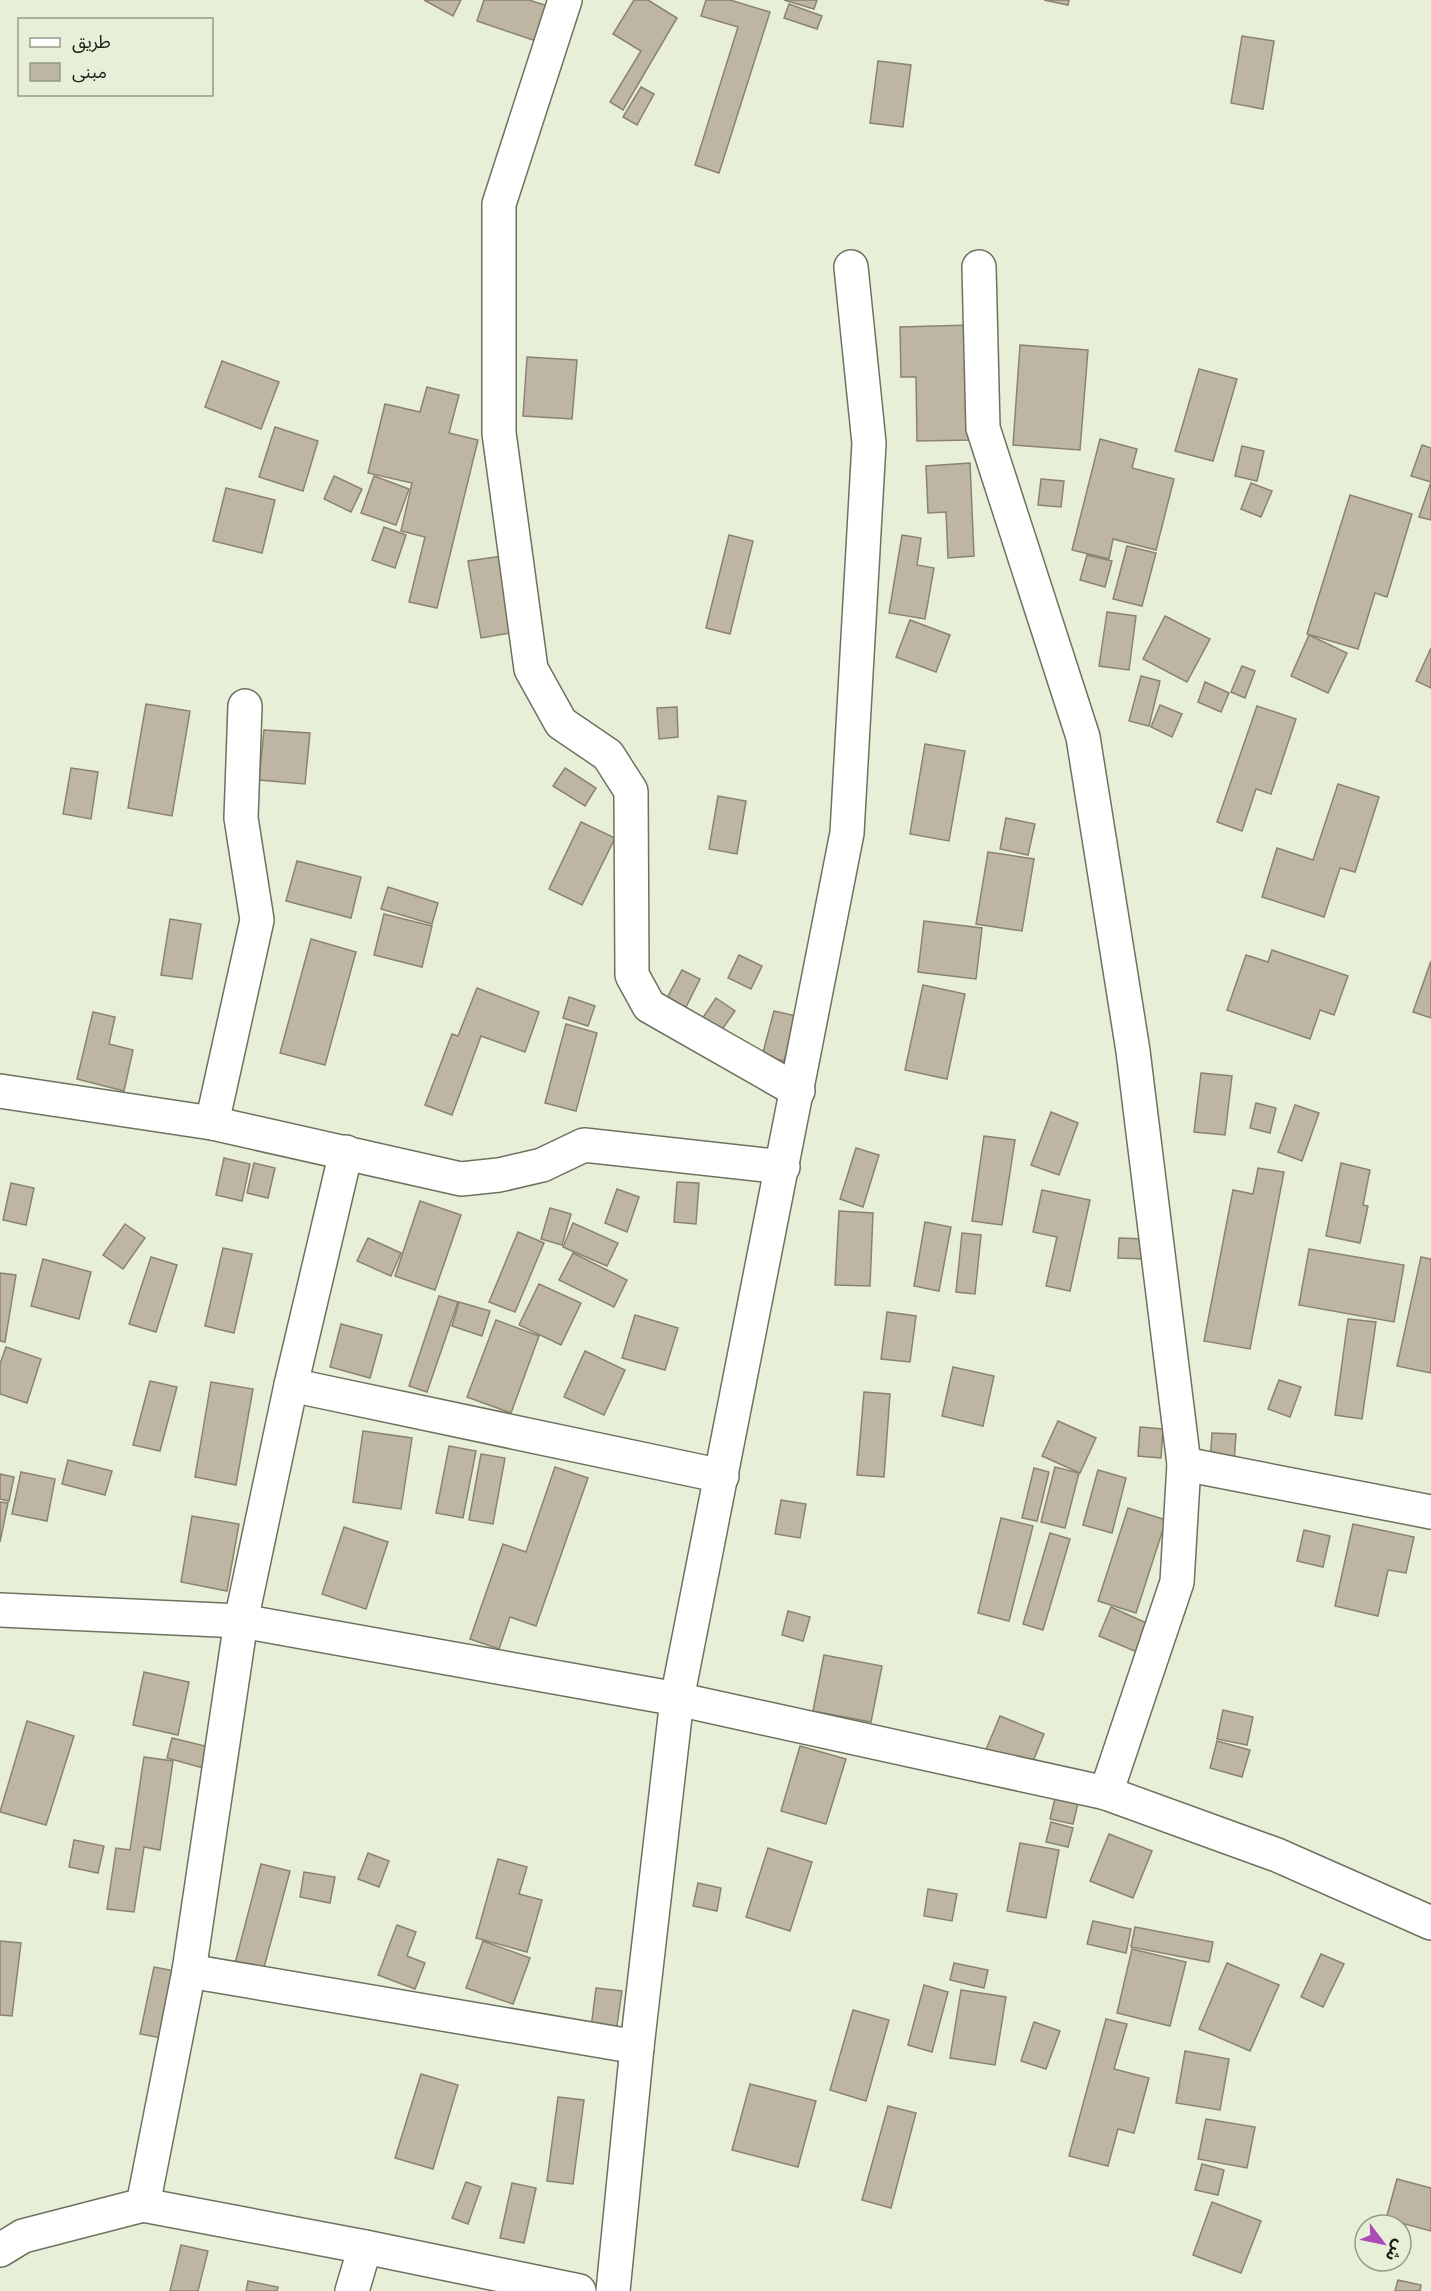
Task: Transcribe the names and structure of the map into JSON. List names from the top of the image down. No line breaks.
{"legend":["طريق","مبنى"],"north":"bottom right"}
